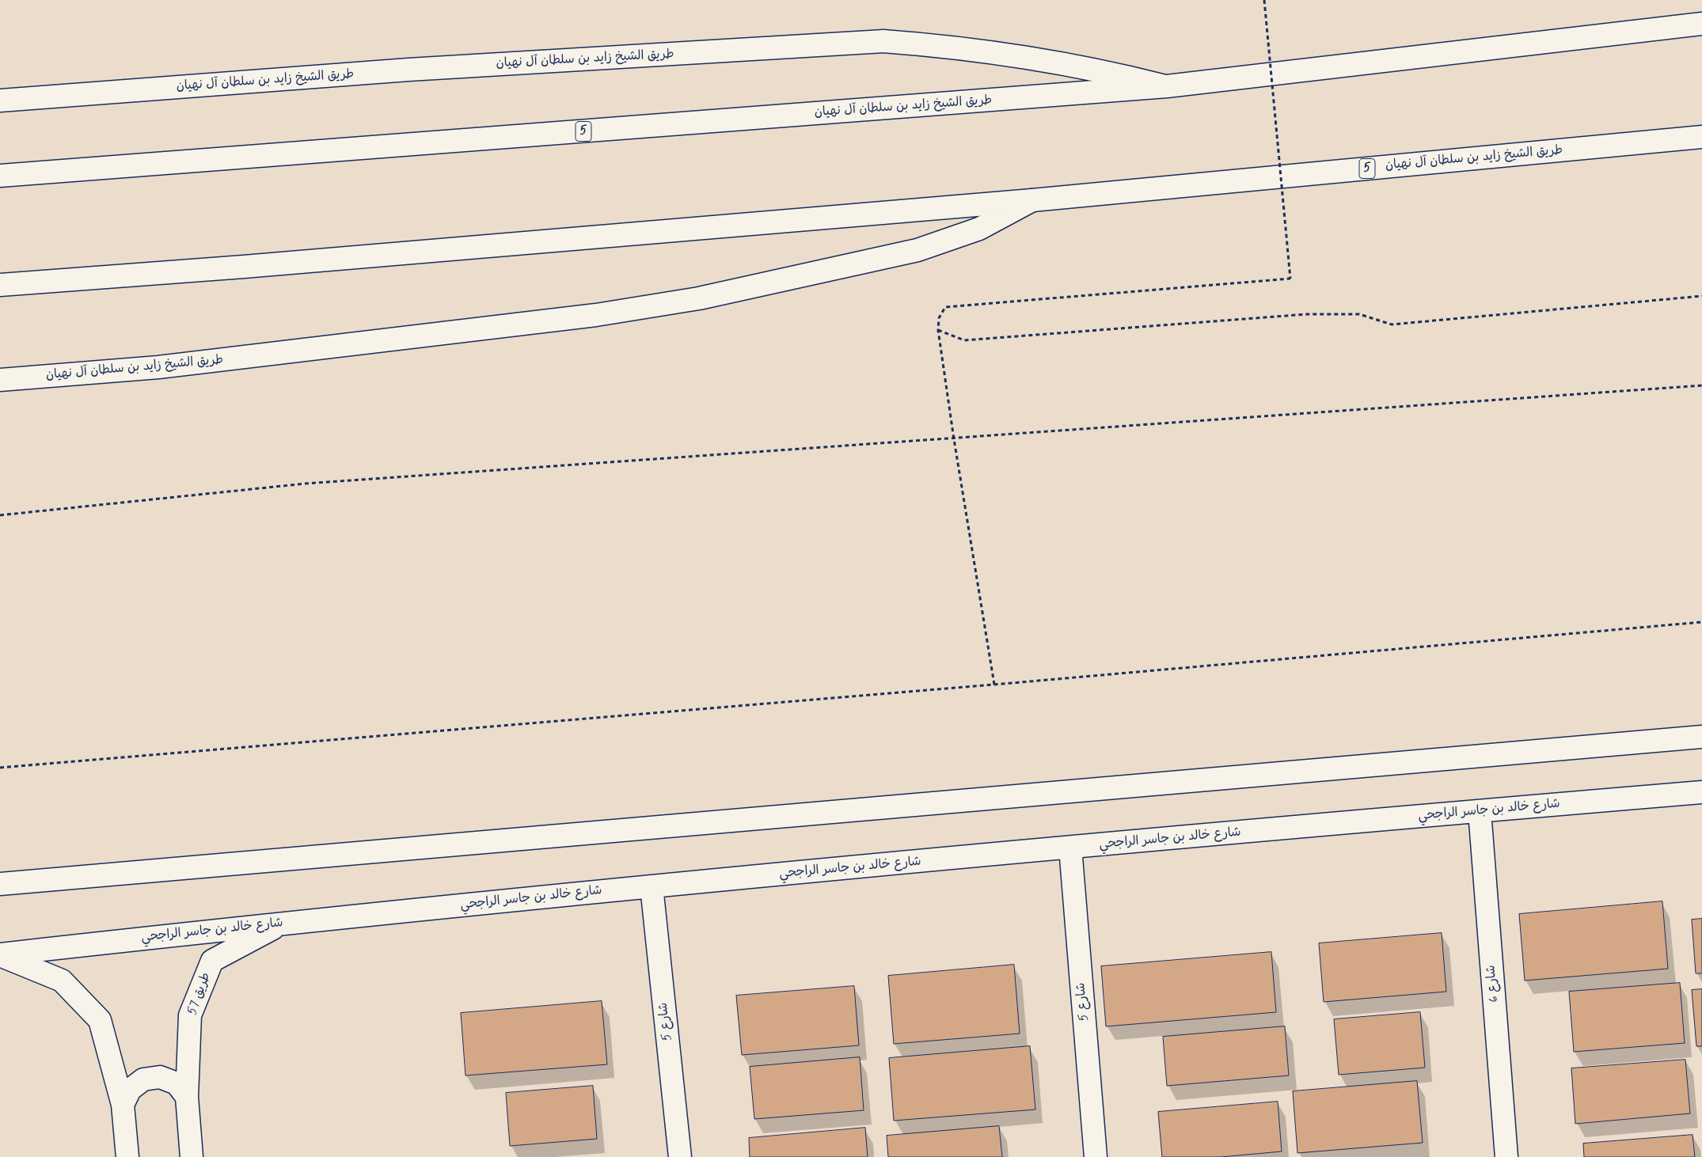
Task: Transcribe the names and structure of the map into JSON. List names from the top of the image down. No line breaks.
{"streets":{"main road":["طريق الشيخ زايد بن سلطان آل نهيان","5","شارع خالد بن جاسر الراجحي","شارع 6","طريق 57","شارع 5"]},"crossings":[["شارع خالد بن جاسر الراجحي","شارع 6"],["شارع خالد بن جاسر الراجحي","طريق 57"],["شارع خالد بن جاسر الراجحي","شارع 5"]]}
